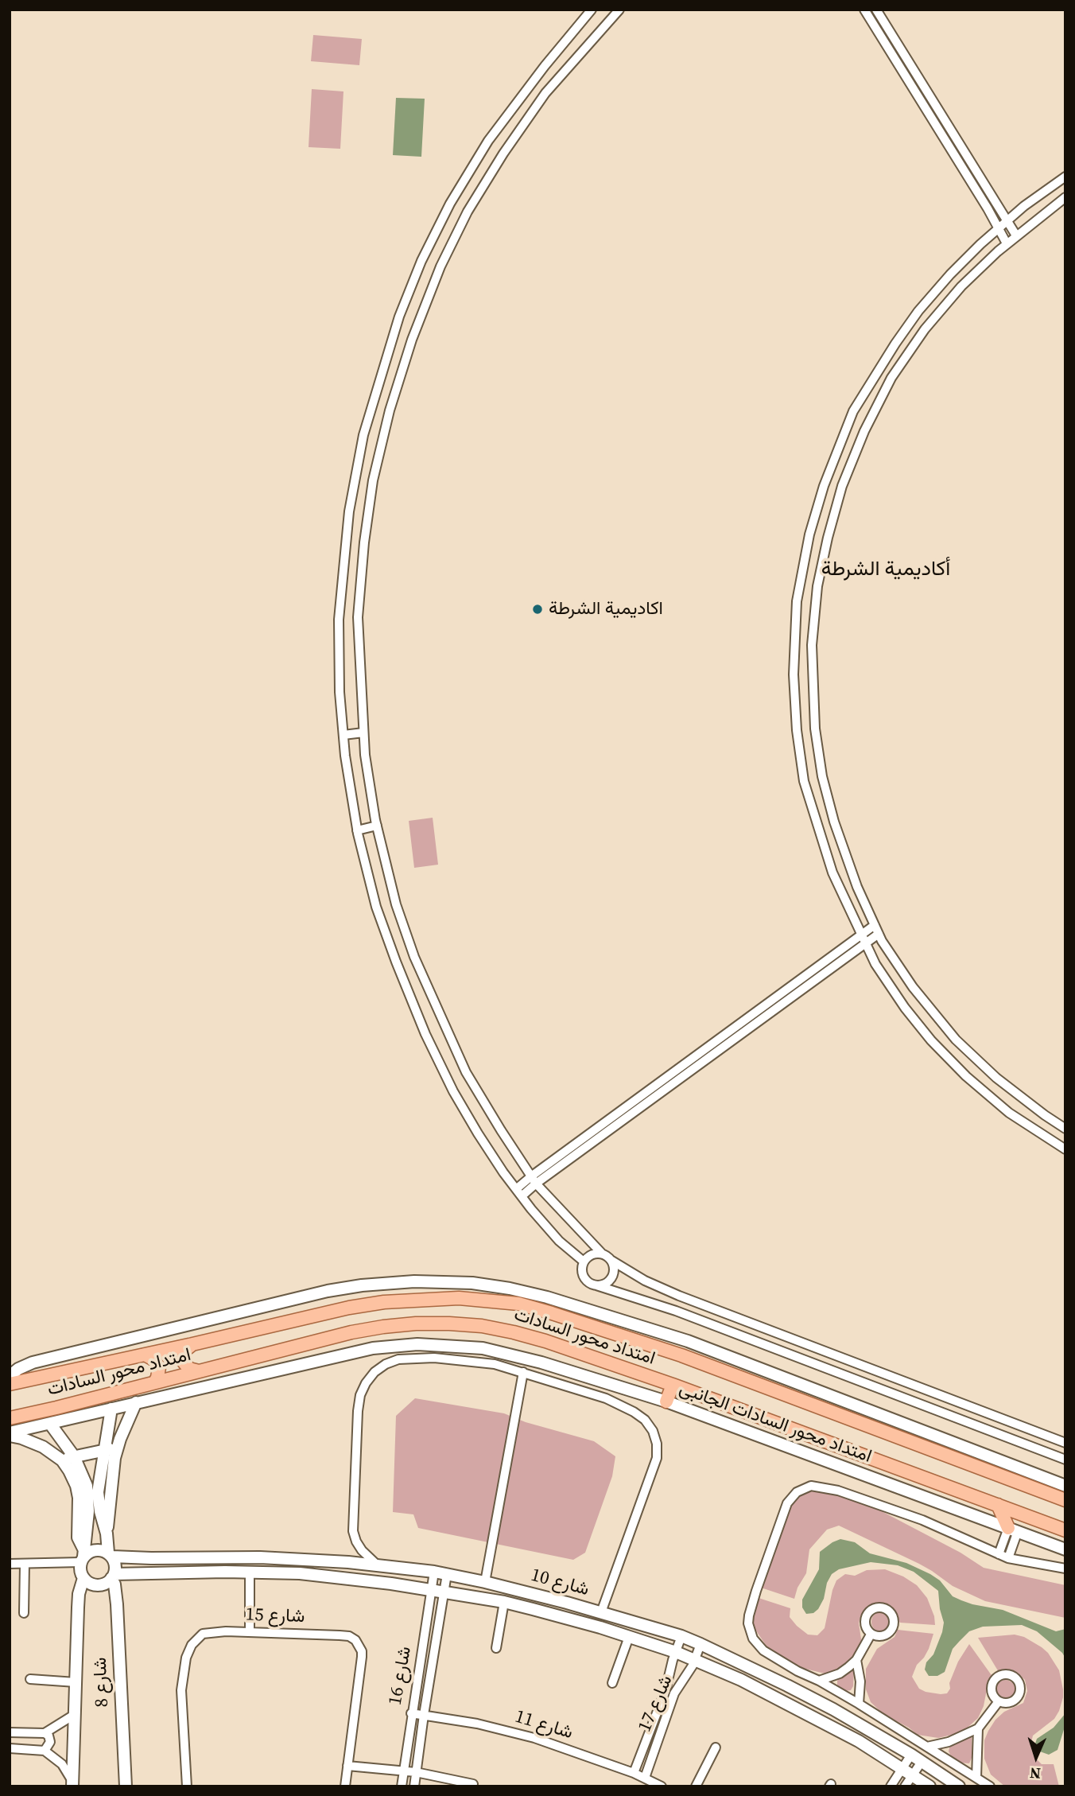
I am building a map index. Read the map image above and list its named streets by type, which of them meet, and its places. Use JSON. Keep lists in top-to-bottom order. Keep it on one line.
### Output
{"streets":{"main road":["امتداد محور السادات"],"street":["امتداد محور السادات الجانبى","شارع 10","شارع 15","شارع 16","شارع 8","شارع 17","شارع 11"]},"crossings":[["شارع 10","شارع 16"],["شارع 10","شارع 8"],["شارع 10","شارع 17"],["شارع 16","شارع 11"],["شارع 17","شارع 11"]],"districts":["أكاديمية الشرطة"],"places":["اكاديمية الشرطة"],"north":"bottom"}
